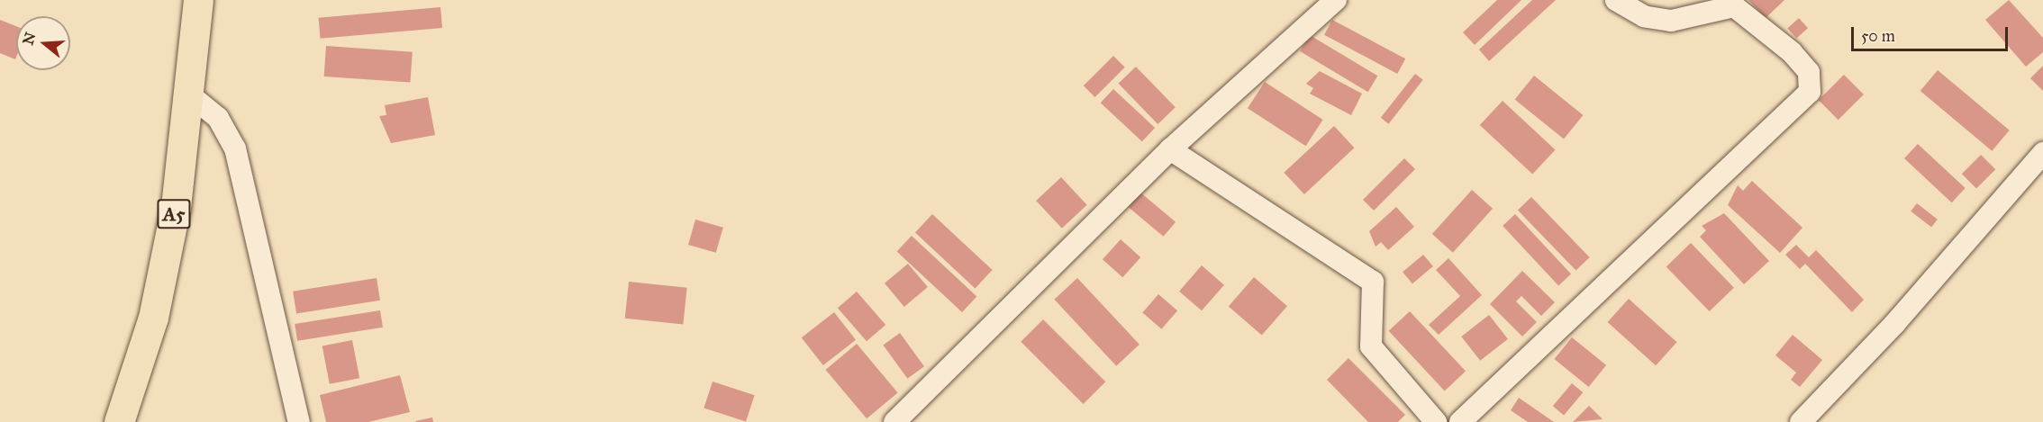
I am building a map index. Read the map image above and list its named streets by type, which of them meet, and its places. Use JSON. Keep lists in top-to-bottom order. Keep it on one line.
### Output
{"streets":{"highway":["A5"]},"scale_bar":"50 m","north":"left"}
